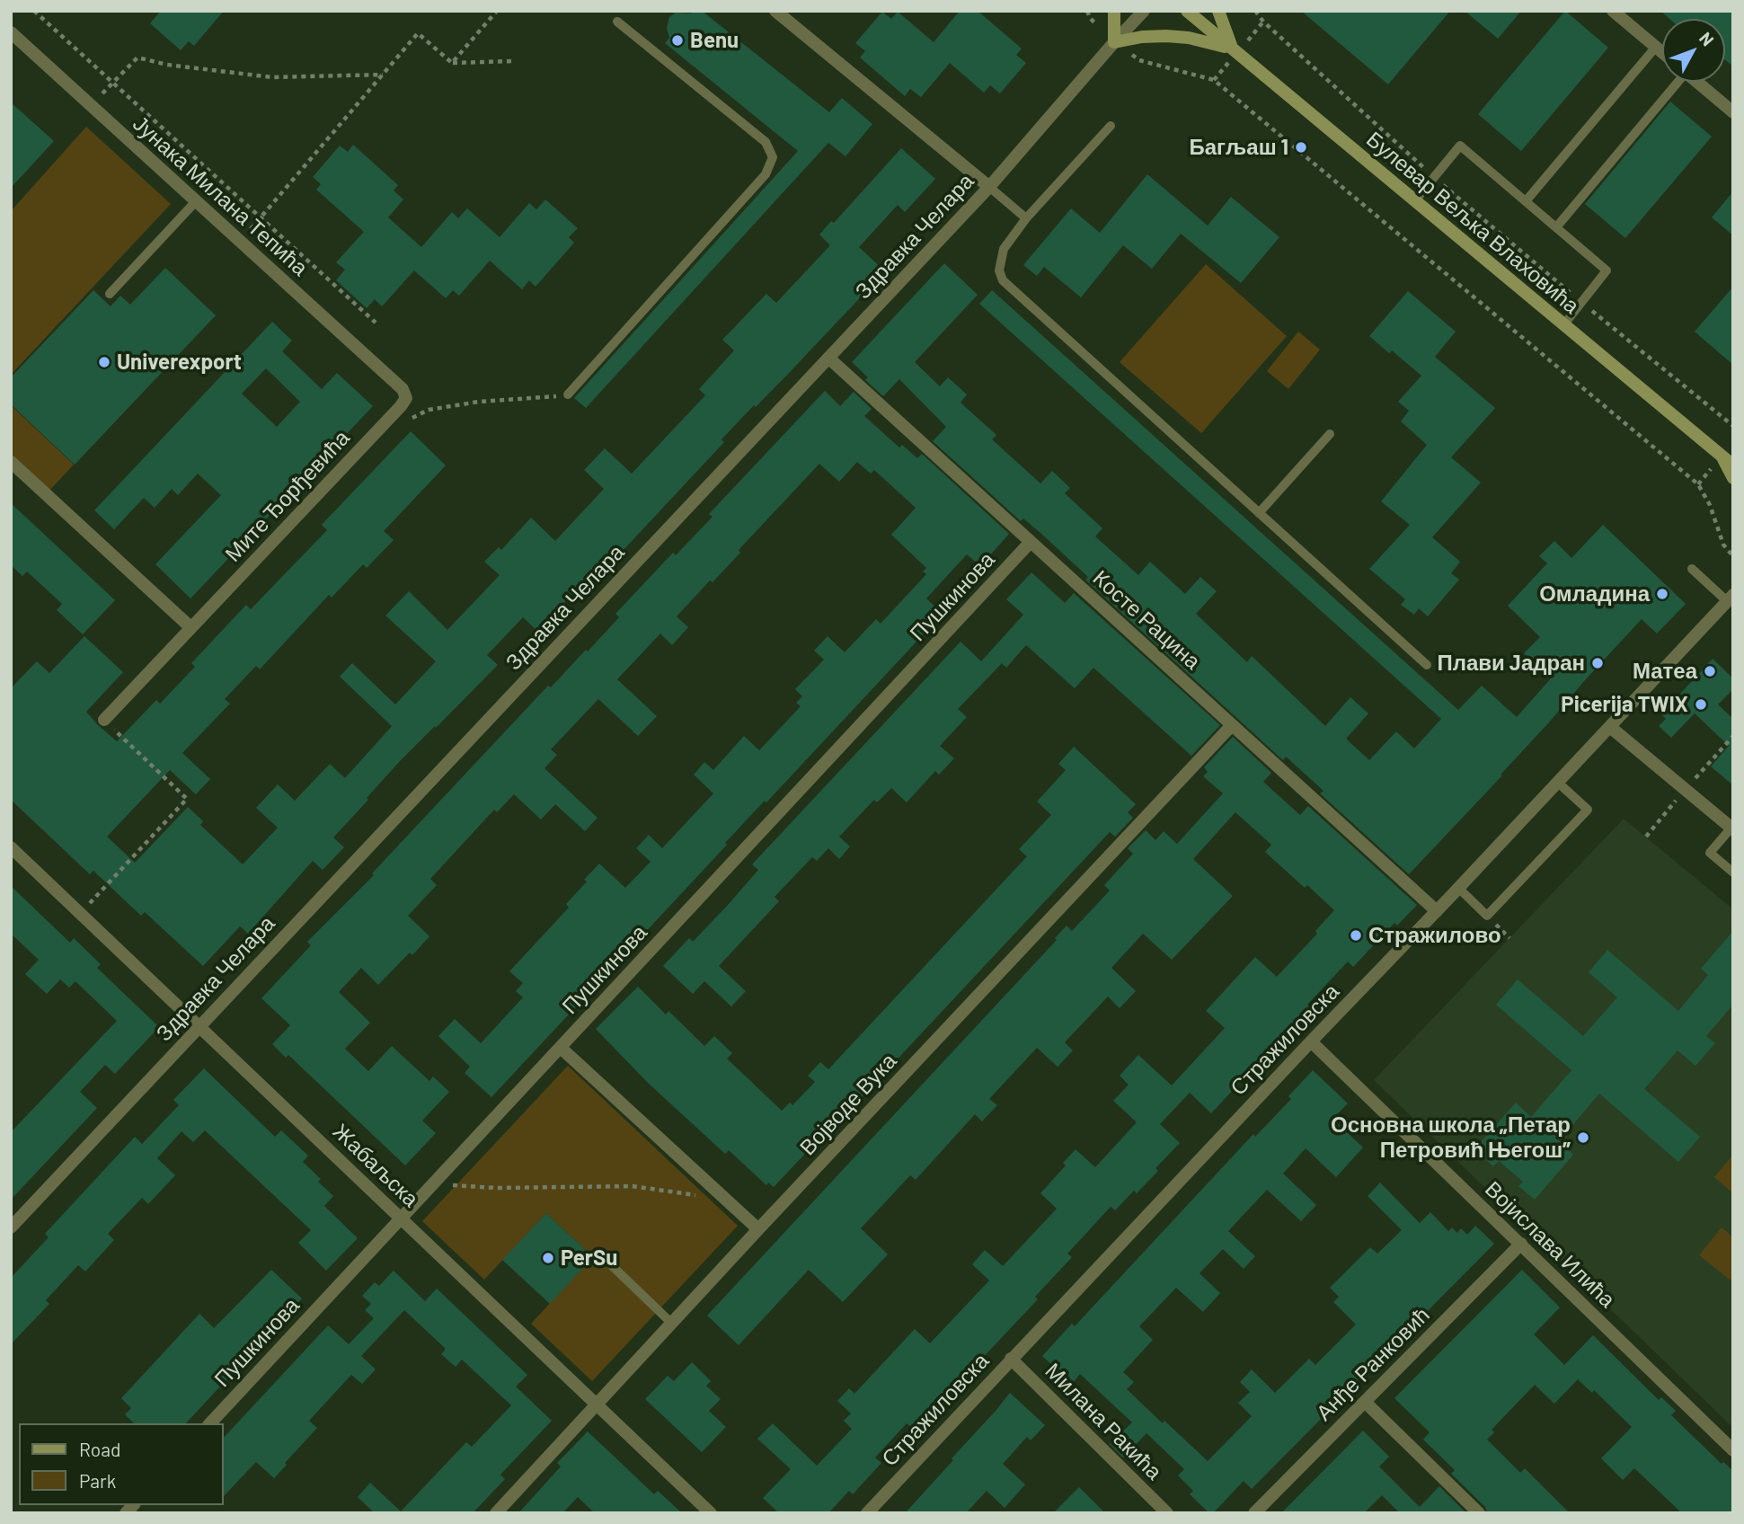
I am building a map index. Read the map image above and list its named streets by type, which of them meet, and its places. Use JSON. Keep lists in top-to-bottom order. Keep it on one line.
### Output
{"streets":{"main road":["Булевар Вељка Влаховића"],"street":["Јунака Милана Тепића","Здравка Челара","Мите Ђорђевића","Пушкинова","Косте Рацина","Стражиловска","Војводе Вука","Жабаљска","Војислава Илића","Анђе Ранковић","Милана Ракића"]},"crossings":[["Јунака Милана Тепића","Мите Ђорђевића"],["Здравка Челара","Косте Рацина"],["Здравка Челара","Жабаљска"],["Пушкинова","Косте Рацина"],["Пушкинова","Жабаљска"],["Косте Рацина","Стражиловска"],["Косте Рацина","Војводе Вука"],["Стражиловска","Војислава Илића"],["Стражиловска","Милана Ракића"],["Војводе Вука","Жабаљска"],["Војислава Илића","Анђе Ранковић"]],"places":["Benu","Багљаш 1","Univerexport","Омладина","Плави Јадран","Матеа","Picerija TWIX","Стражилово","Основна школа „Петар Петровић Његош”","PerSu"],"legend":["Road","Park"],"north":"top right"}
